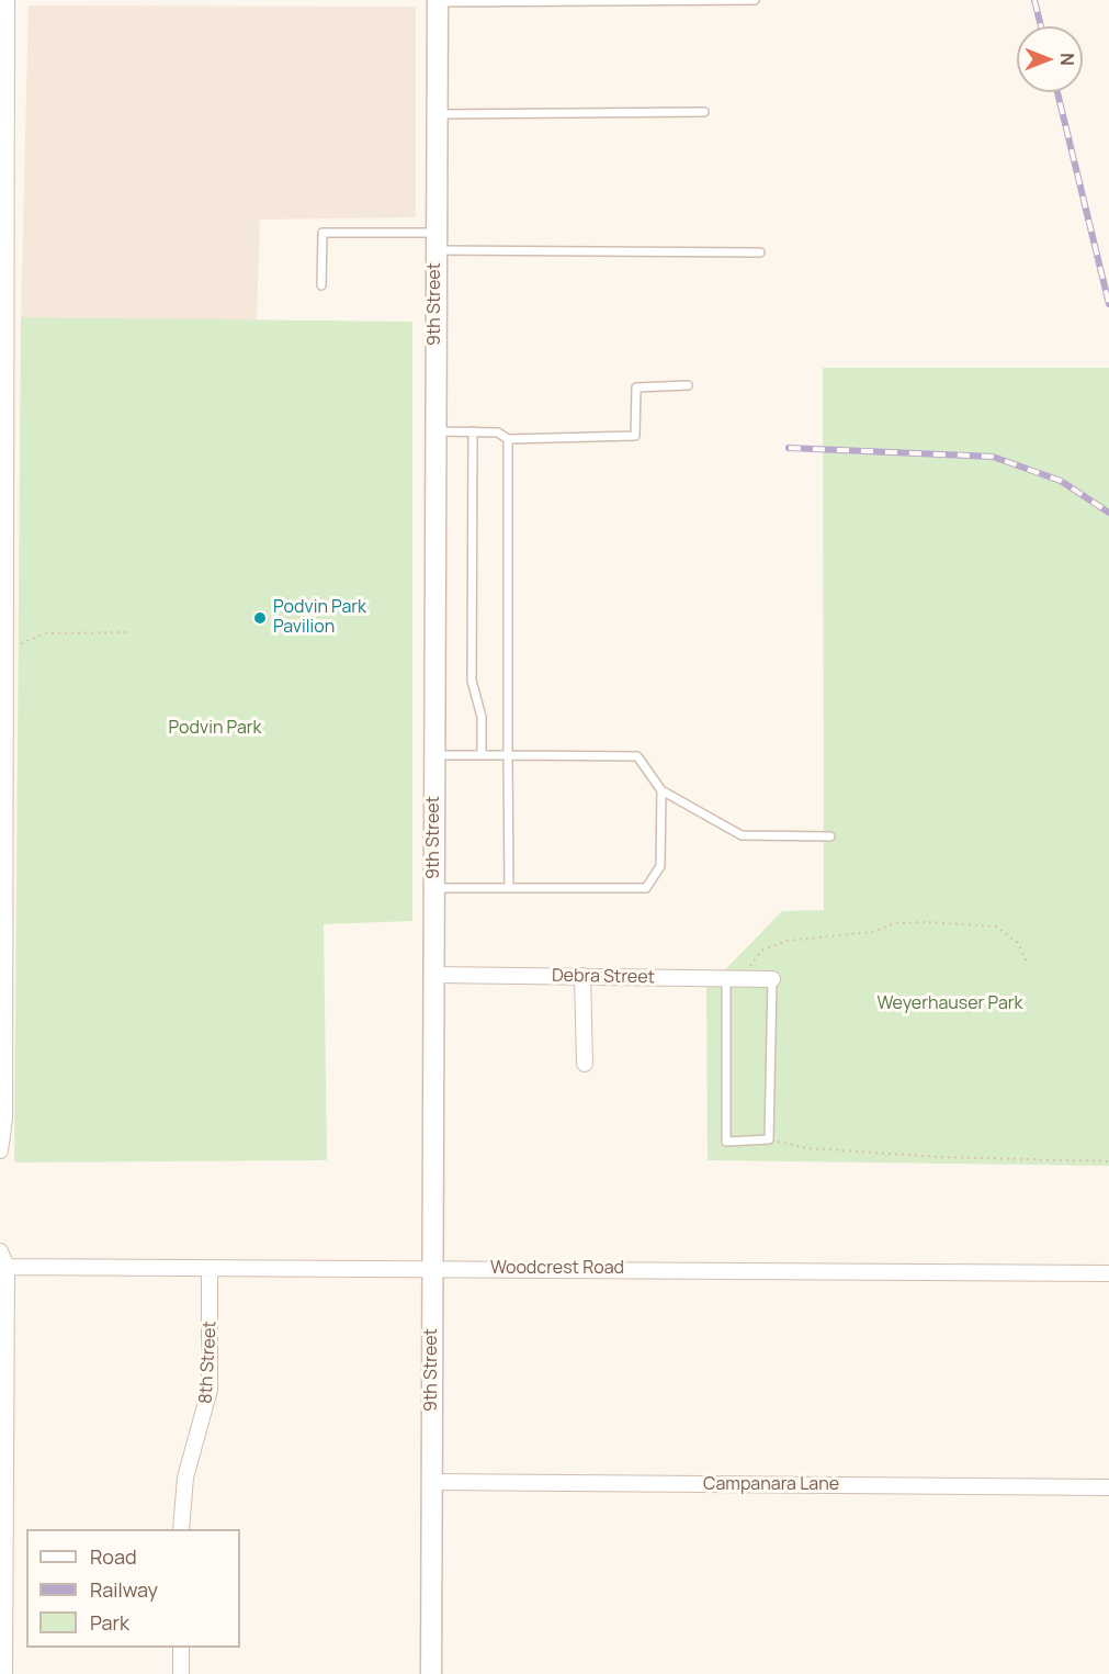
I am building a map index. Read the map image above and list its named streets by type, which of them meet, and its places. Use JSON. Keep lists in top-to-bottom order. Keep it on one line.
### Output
{"streets":{"street":["9th Street","Debra Street","Woodcrest Road","8th Street","Campanara Lane"]},"crossings":[["9th Street","Debra Street"],["9th Street","Woodcrest Road"],["9th Street","Campanara Lane"],["Woodcrest Road","8th Street"]],"parks":["Podvin Park","Weyerhauser Park"],"places":["Podvin Park Pavilion"],"legend":["Road","Railway","Park"],"north":"right"}
